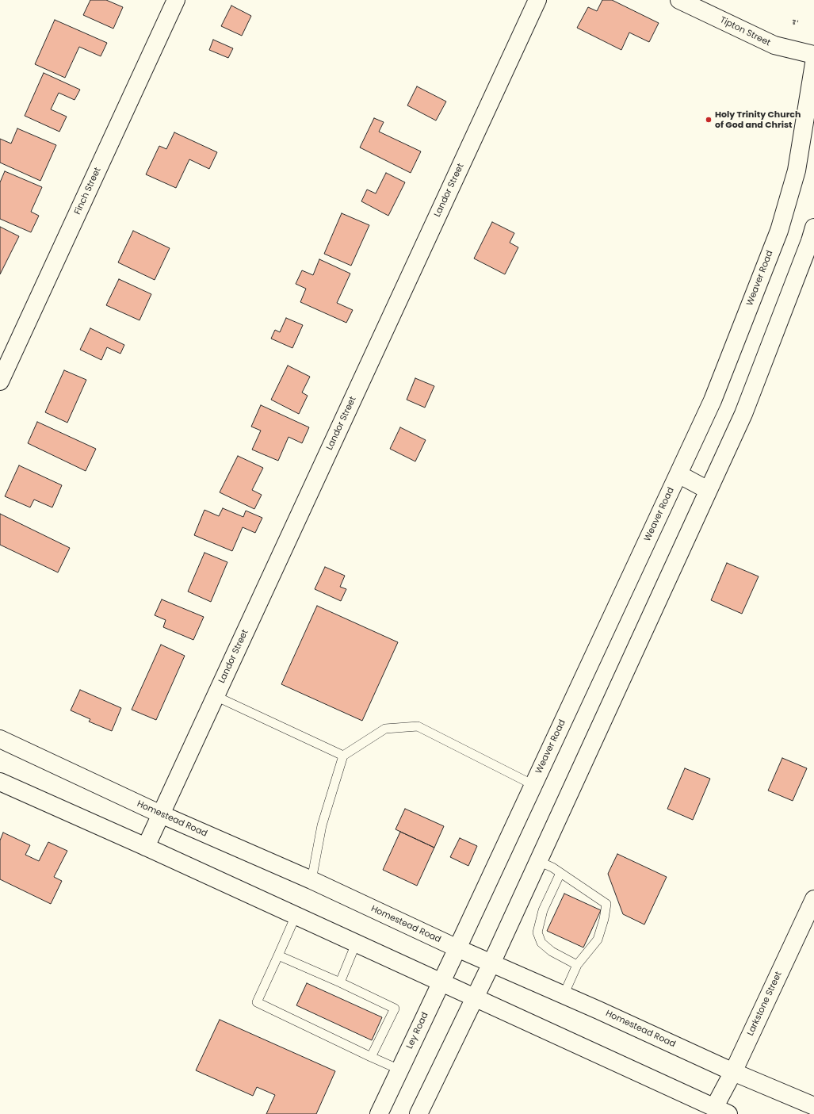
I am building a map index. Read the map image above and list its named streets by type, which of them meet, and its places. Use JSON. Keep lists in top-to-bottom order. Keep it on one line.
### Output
{"streets":{"main road":["Tipton Street","Landor Street","Finch Street","Weaver Road","Homestead Road","Larkstone Street","Ley Road"]},"crossings":[["Landor Street","Homestead Road"],["Weaver Road","Homestead Road"],["Weaver Road","Ley Road"],["Homestead Road","Larkstone Street"],["Homestead Road","Ley Road"]],"places":["Holy Trinity Church of God and Christ"]}
